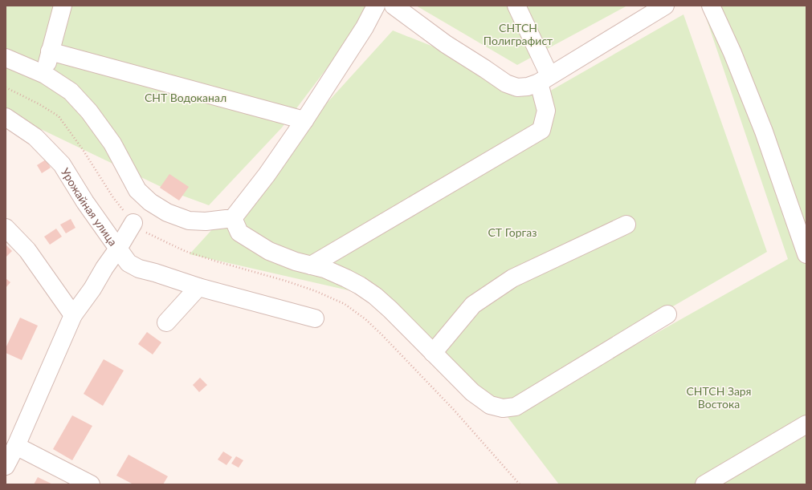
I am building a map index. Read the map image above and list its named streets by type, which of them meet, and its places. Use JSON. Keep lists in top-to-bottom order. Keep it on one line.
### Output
{"streets":{"street":["Урожайная улица"]},"parks":["СНТСН Полиграфист","СНТ Водоканал","СТ Горгаз","СНТСН Заря Востока"]}
